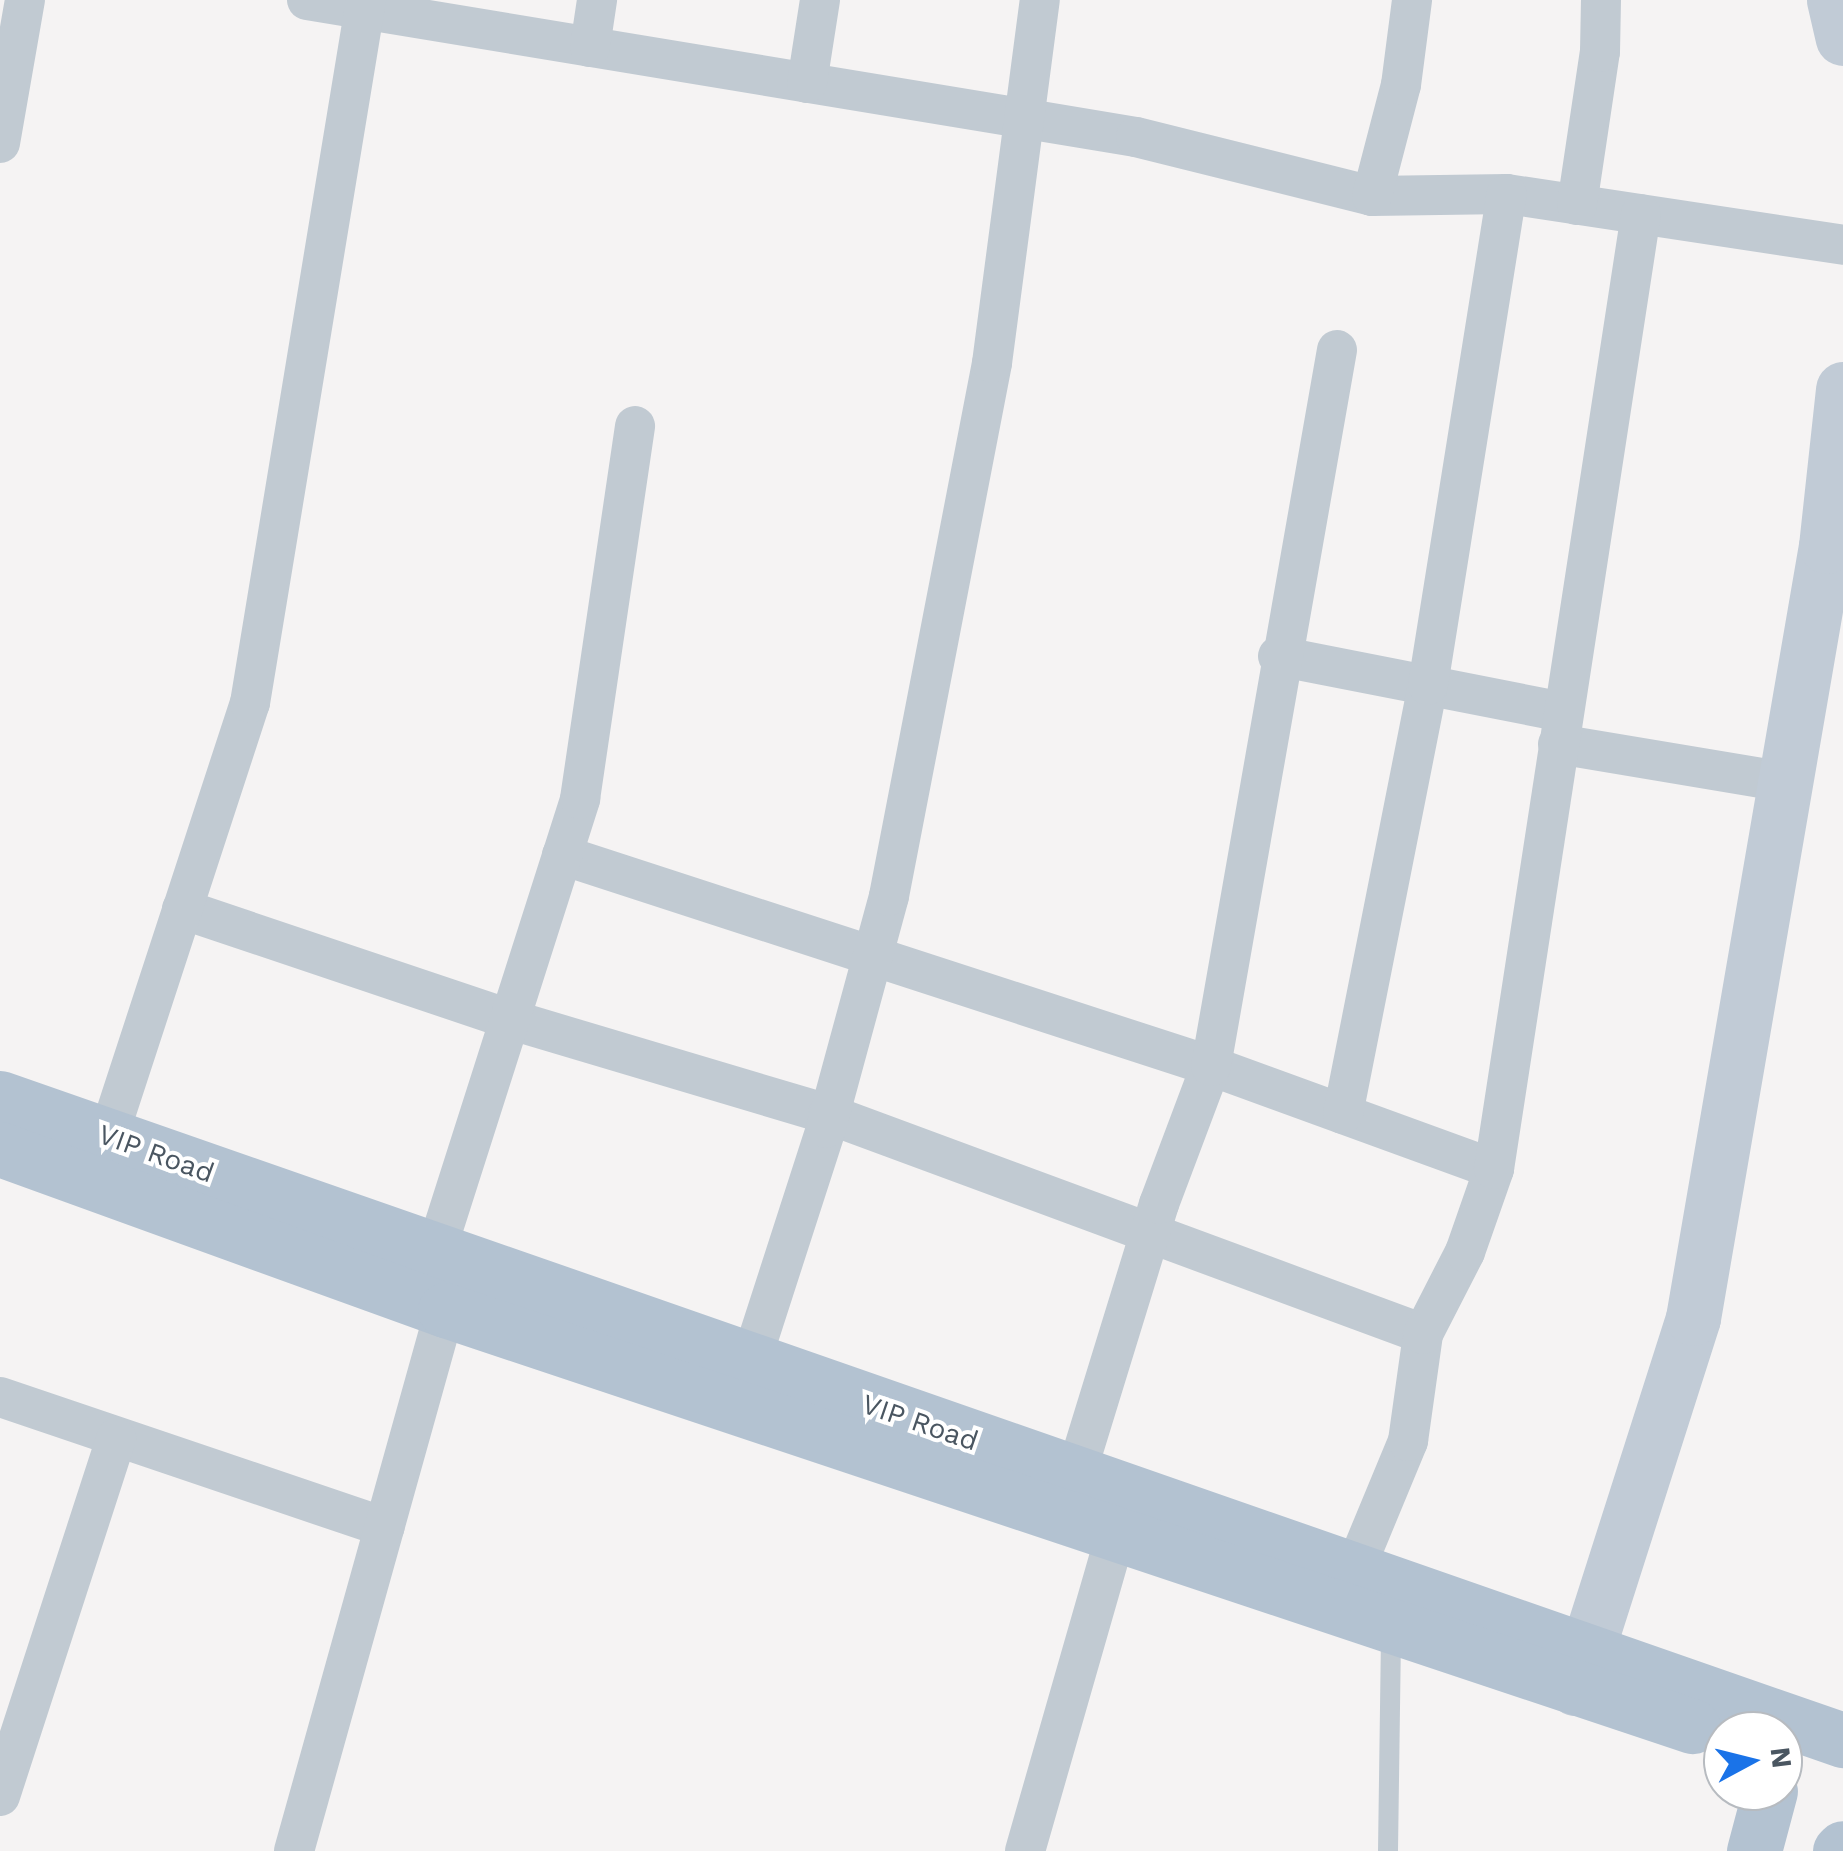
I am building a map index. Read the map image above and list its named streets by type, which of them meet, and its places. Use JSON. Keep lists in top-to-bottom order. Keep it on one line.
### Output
{"streets":{"main road":["VIP Road"]},"north":"right"}
